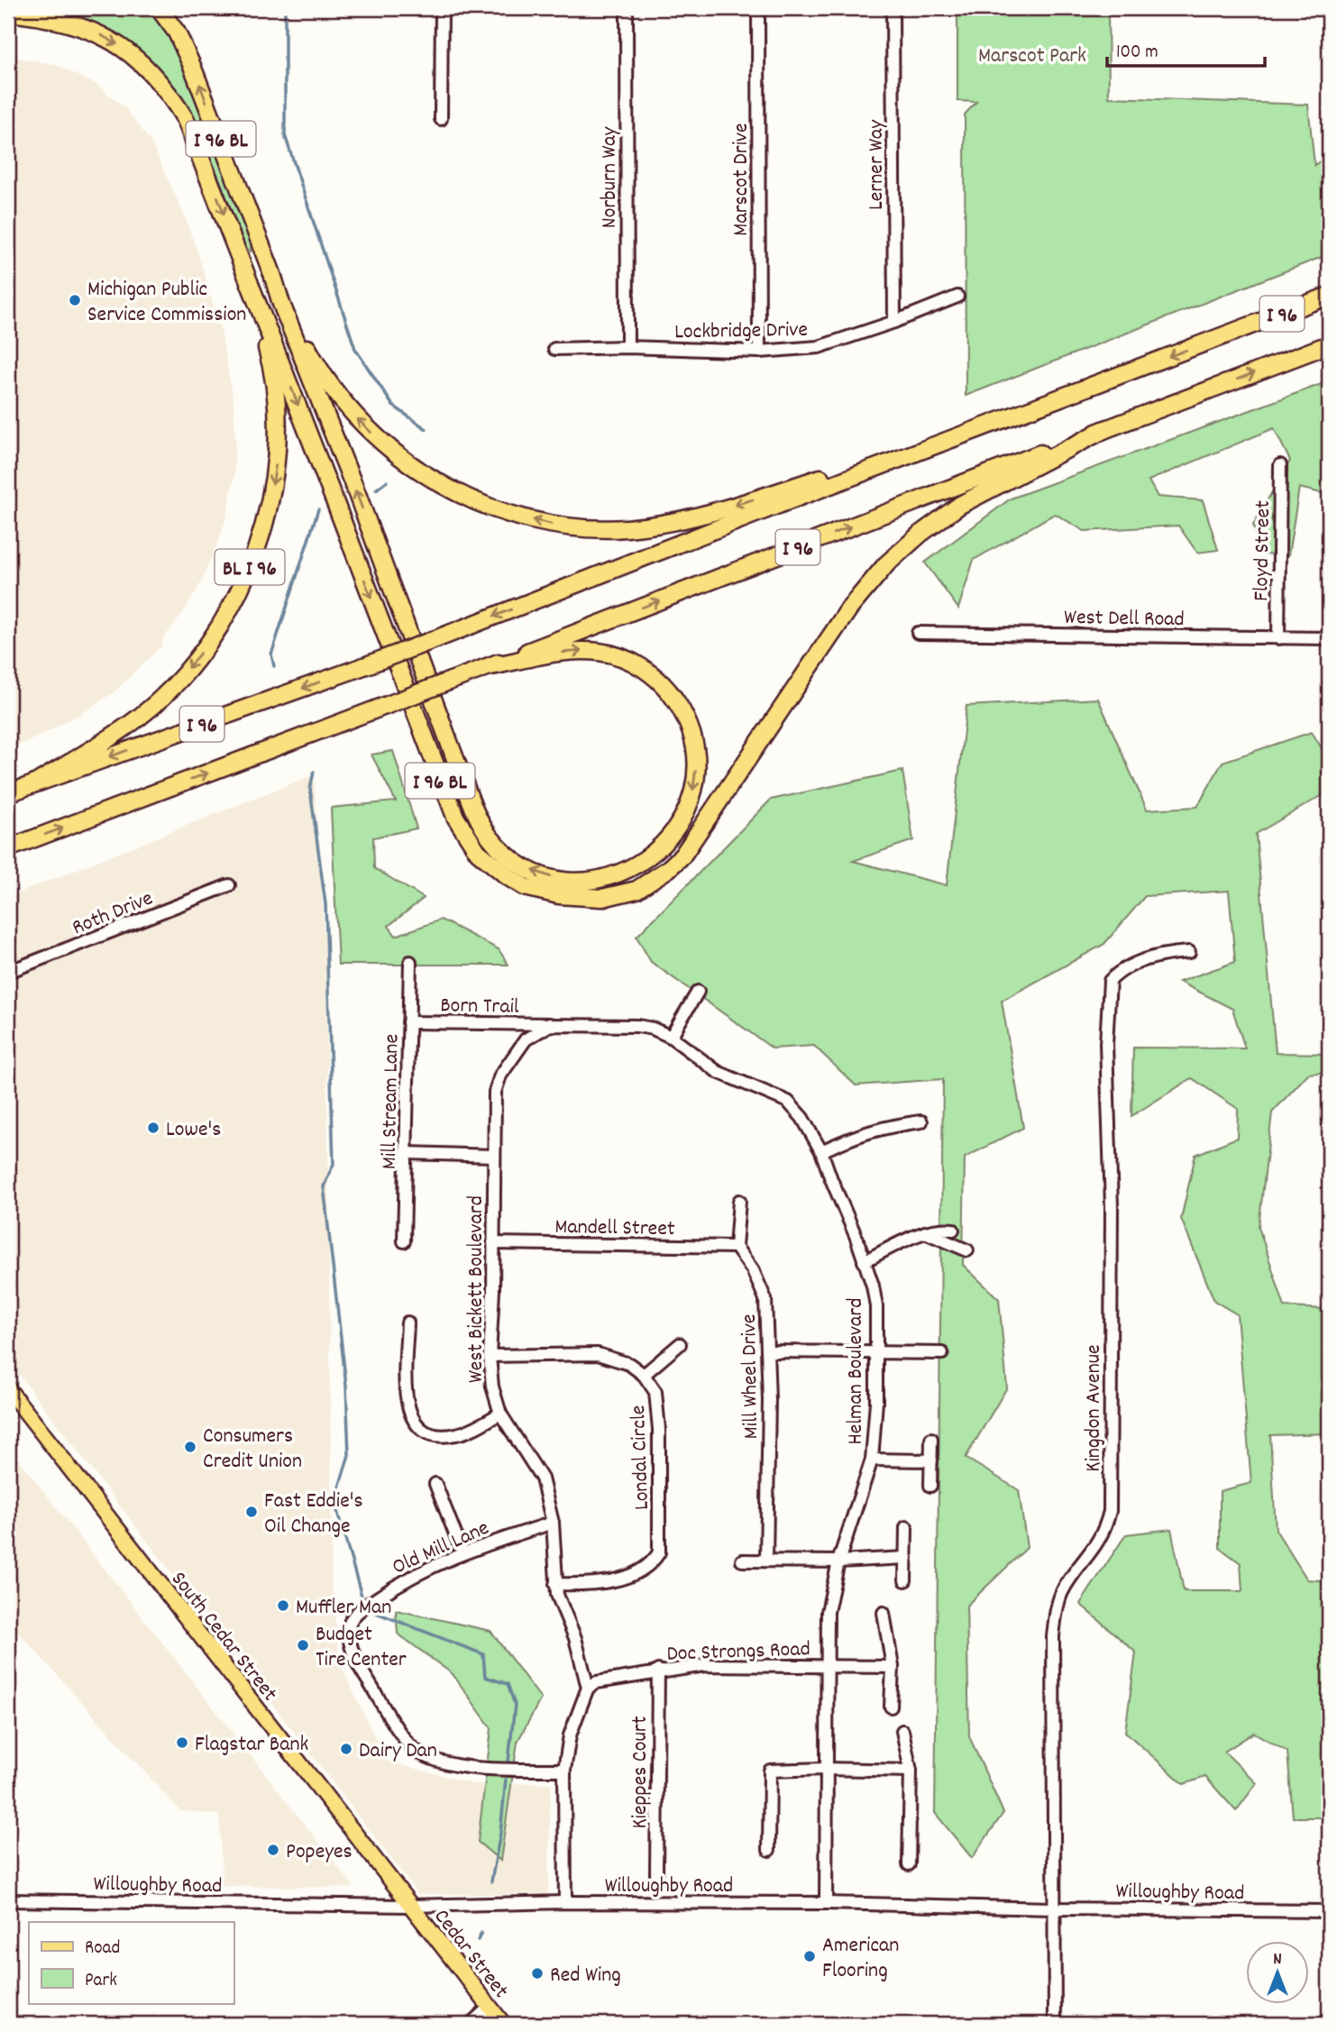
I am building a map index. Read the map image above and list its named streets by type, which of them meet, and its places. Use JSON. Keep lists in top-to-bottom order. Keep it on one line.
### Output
{"streets":{"highway":["I 96 BL","I 96","BL I 96"],"main road":["South Cedar Street","Cedar Street"],"street":["Lerner Way","Norburn Way","Marscot Drive","Lockbridge Drive","Floyd Street","West Dell Road","Roth Drive","Born Trail","Mill Stream Lane","Mandell Street","West Bickett Boulevard","Helman Boulevard","Mill Wheel Drive","Kingdon Avenue","Londal Circle","Old Mill Lane","Doc Strongs Road","Kieppes Court","Willoughby Road"]},"crossings":[["I 96 BL","I 96"],["I 96 BL","BL I 96"],["Lerner Way","Lockbridge Drive"],["Norburn Way","Lockbridge Drive"],["Marscot Drive","Lockbridge Drive"],["I 96","BL I 96"],["Floyd Street","West Dell Road"],["Born Trail","Mill Stream Lane"],["Born Trail","West Bickett Boulevard"],["Mandell Street","West Bickett Boulevard"],["Mandell Street","Mill Wheel Drive"],["West Bickett Boulevard","Londal Circle"],["West Bickett Boulevard","Old Mill Lane"],["West Bickett Boulevard","Doc Strongs Road"],["Helman Boulevard","Doc Strongs Road"],["Helman Boulevard","Willoughby Road"],["Kingdon Avenue","Willoughby Road"],["South Cedar Street","Willoughby Road"],["South Cedar Street","Cedar Street"],["Doc Strongs Road","Kieppes Court"],["Willoughby Road","Cedar Street"]],"parks":["Marscot Park"],"places":["Michigan Public Service Commission","Lowe's","Consumers Credit Union","Fast Eddie's Oil Change","Muffler Man","Budget Tire Center","Flagstar Bank","Dairy Dan","Popeyes","American Flooring","Red Wing"],"legend":["Road","Park"],"scale_bar":"100 m","north":"top"}
